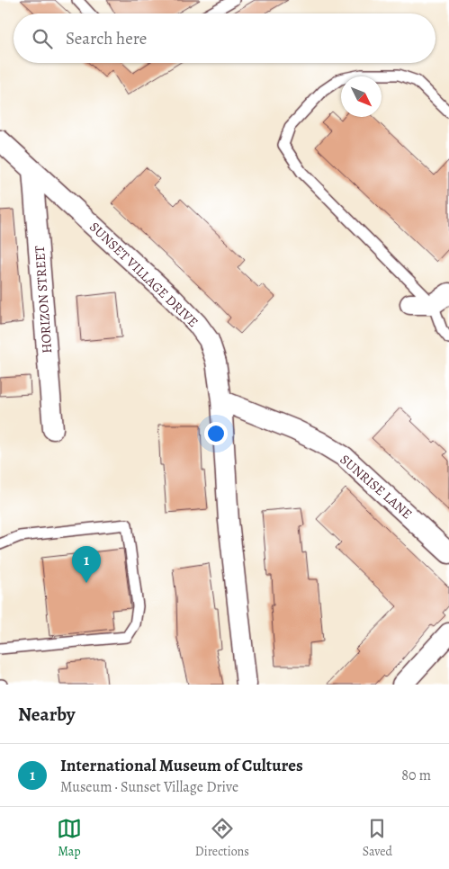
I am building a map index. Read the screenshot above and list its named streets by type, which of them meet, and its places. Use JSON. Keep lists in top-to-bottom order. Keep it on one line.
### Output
{"streets":{"street":["SUNSET VILLAGE DRIVE","HORIZON STREET","SUNRISE LANE"]},"crossings":[["SUNSET VILLAGE DRIVE","HORIZON STREET"],["SUNSET VILLAGE DRIVE","SUNRISE LANE"]],"north":"bottom right","page":{"search":"Search here","pins":"1","heading":"Nearby","list":[{"mark":"1","name":"International Museum of Cultures","note":"Museum · Sunset Village Drive","value":"80 m"}],"nav":["Map","Directions","Saved"]}}
